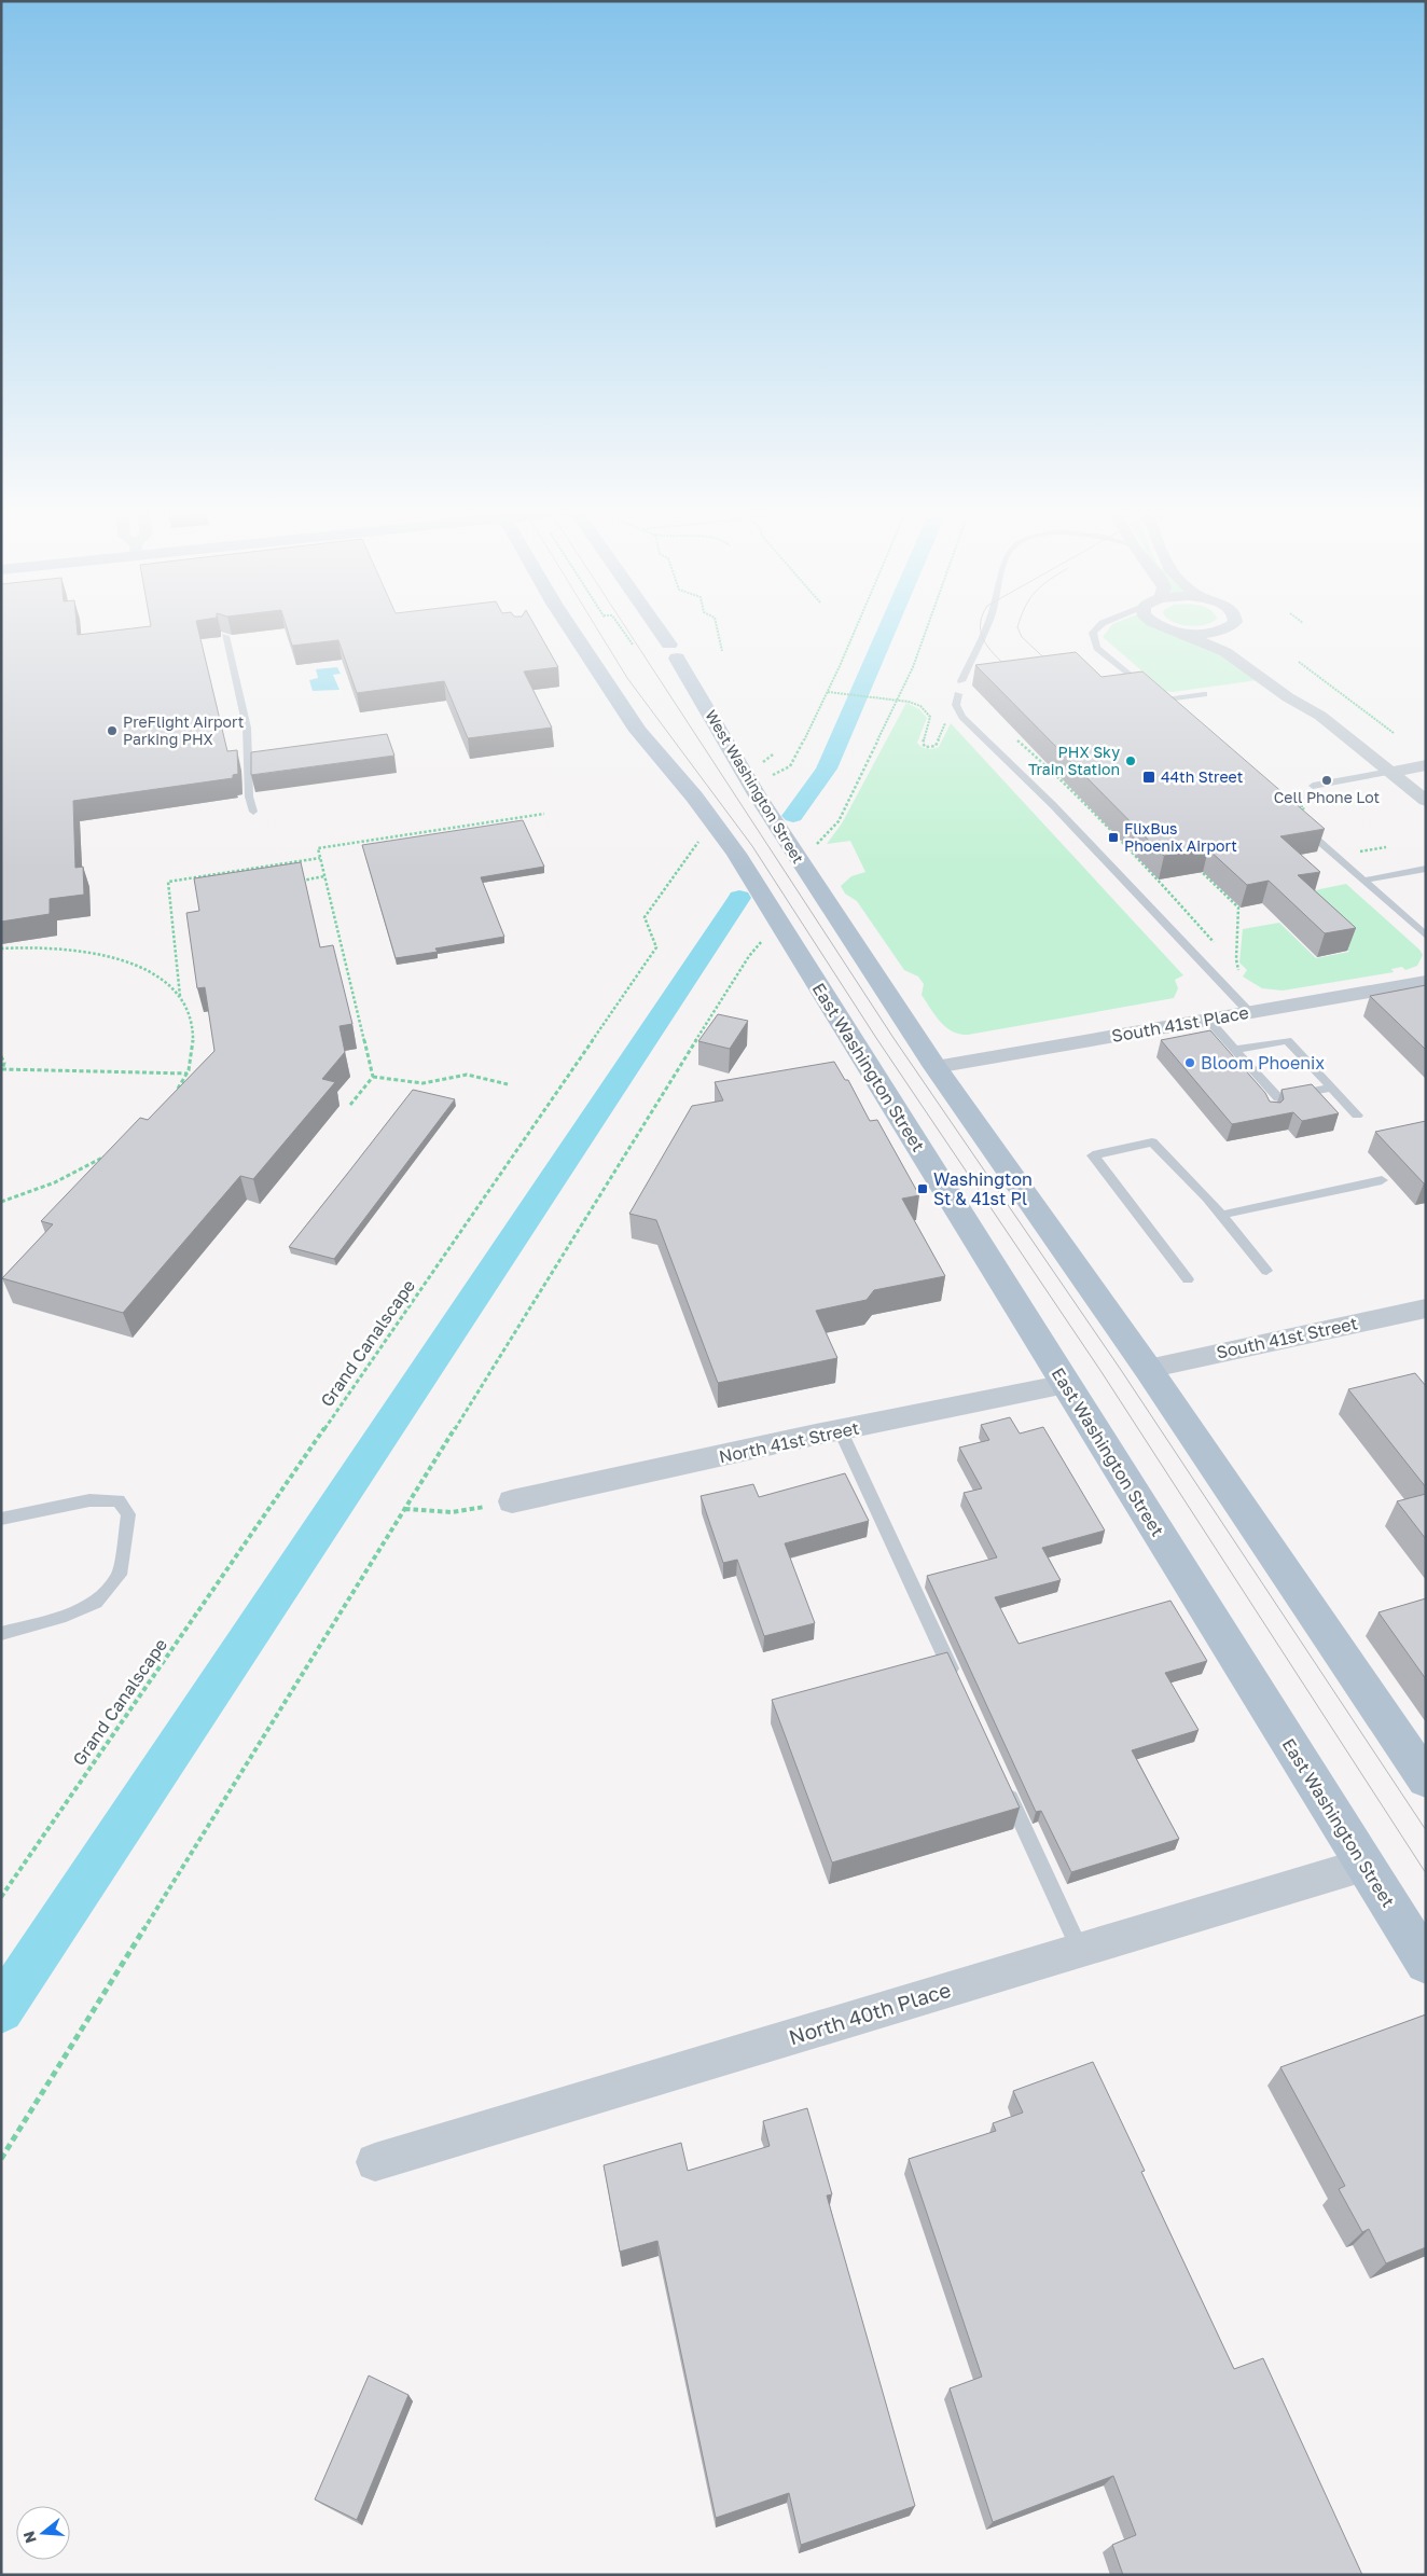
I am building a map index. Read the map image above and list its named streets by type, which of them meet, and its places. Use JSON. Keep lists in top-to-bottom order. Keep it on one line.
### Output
{"streets":{"main road":["West Washington Street","East Washington Street"],"street":["South 41st Place","South 41st Street","North 41st Street","North 40th Place"],"path":["Grand Canalscape"]},"crossings":[["West Washington Street","South 41st Place"],["East Washington Street","North 41st Street"],["East Washington Street","North 40th Place"]],"places":{"other":["PreFlight Airport Parking PHX","PHX Sky Train Station","Cell Phone Lot","Bloom Phoenix"],"transit":["44th Street","FlixBus Phoenix Airport","Washington St & 41st Pl"]},"north":"left"}
